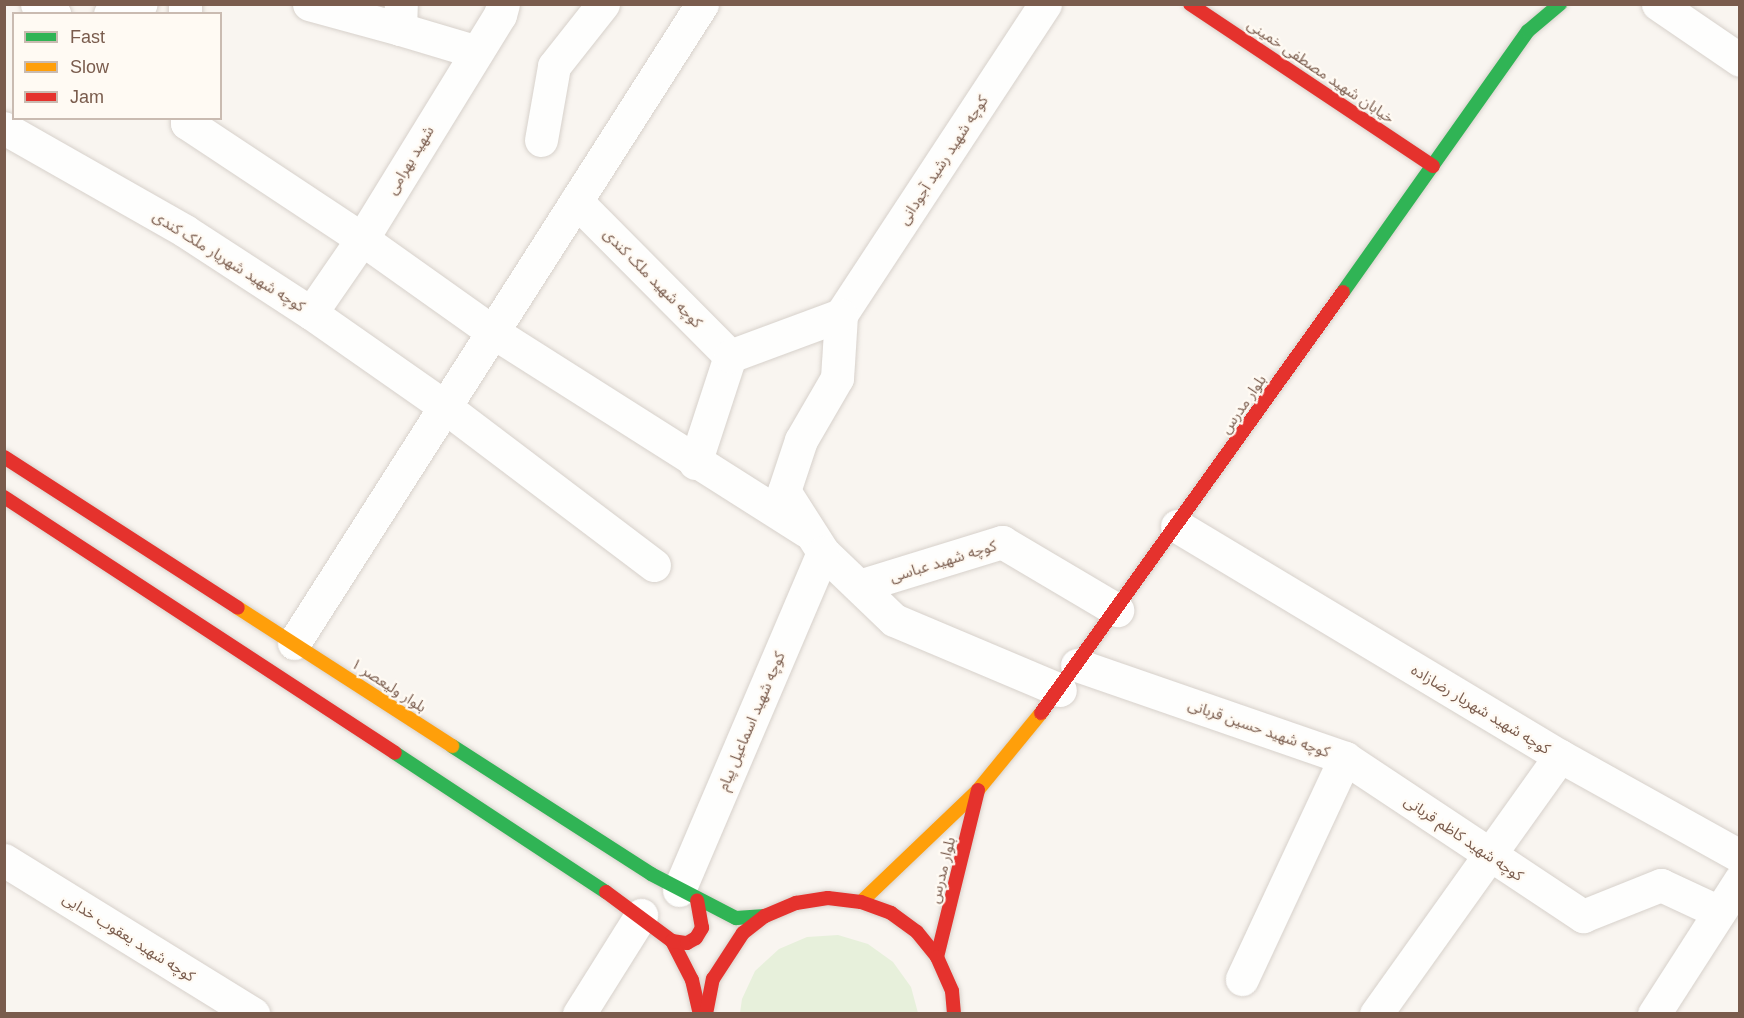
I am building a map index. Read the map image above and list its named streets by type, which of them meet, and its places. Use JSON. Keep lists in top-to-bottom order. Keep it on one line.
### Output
{"streets":{"main road":["خیابان شهید مصطفی خمینی","بلوار مدرس","بلوار ولیعصر ۱"],"street":["شهید بهرامی","کوچه شهید رشید آجودانی","کوچه شهید شهریار ملک کندی","کوچه شهید ملک کندی","کوچه شهید عباسی","کوچه شهید شهریار رضازاده","کوچه شهید اسماعیل پیام","کوچه شهید حسین قربانی","کوچه شهید کاظم قربانی","کوچه شهید یعقوب خدایی"]},"crossings":[["خیابان شهید مصطفی خمینی","بلوار مدرس"],["شهید بهرامی","کوچه شهید شهریار ملک کندی"],["بلوار مدرس","کوچه شهید عباسی"],["بلوار مدرس","کوچه شهید شهریار رضازاده"],["بلوار مدرس","کوچه شهید حسین قربانی"],["کوچه شهید عباسی","کوچه شهید حسین قربانی"],["بلوار ولیعصر ۱","کوچه شهید اسماعیل پیام"],["کوچه شهید شهریار رضازاده","کوچه شهید کاظم قربانی"],["کوچه شهید اسماعیل پیام","کوچه شهید حسین قربانی"],["کوچه شهید حسین قربانی","کوچه شهید کاظم قربانی"]],"legend":["Fast","Slow","Jam"]}
